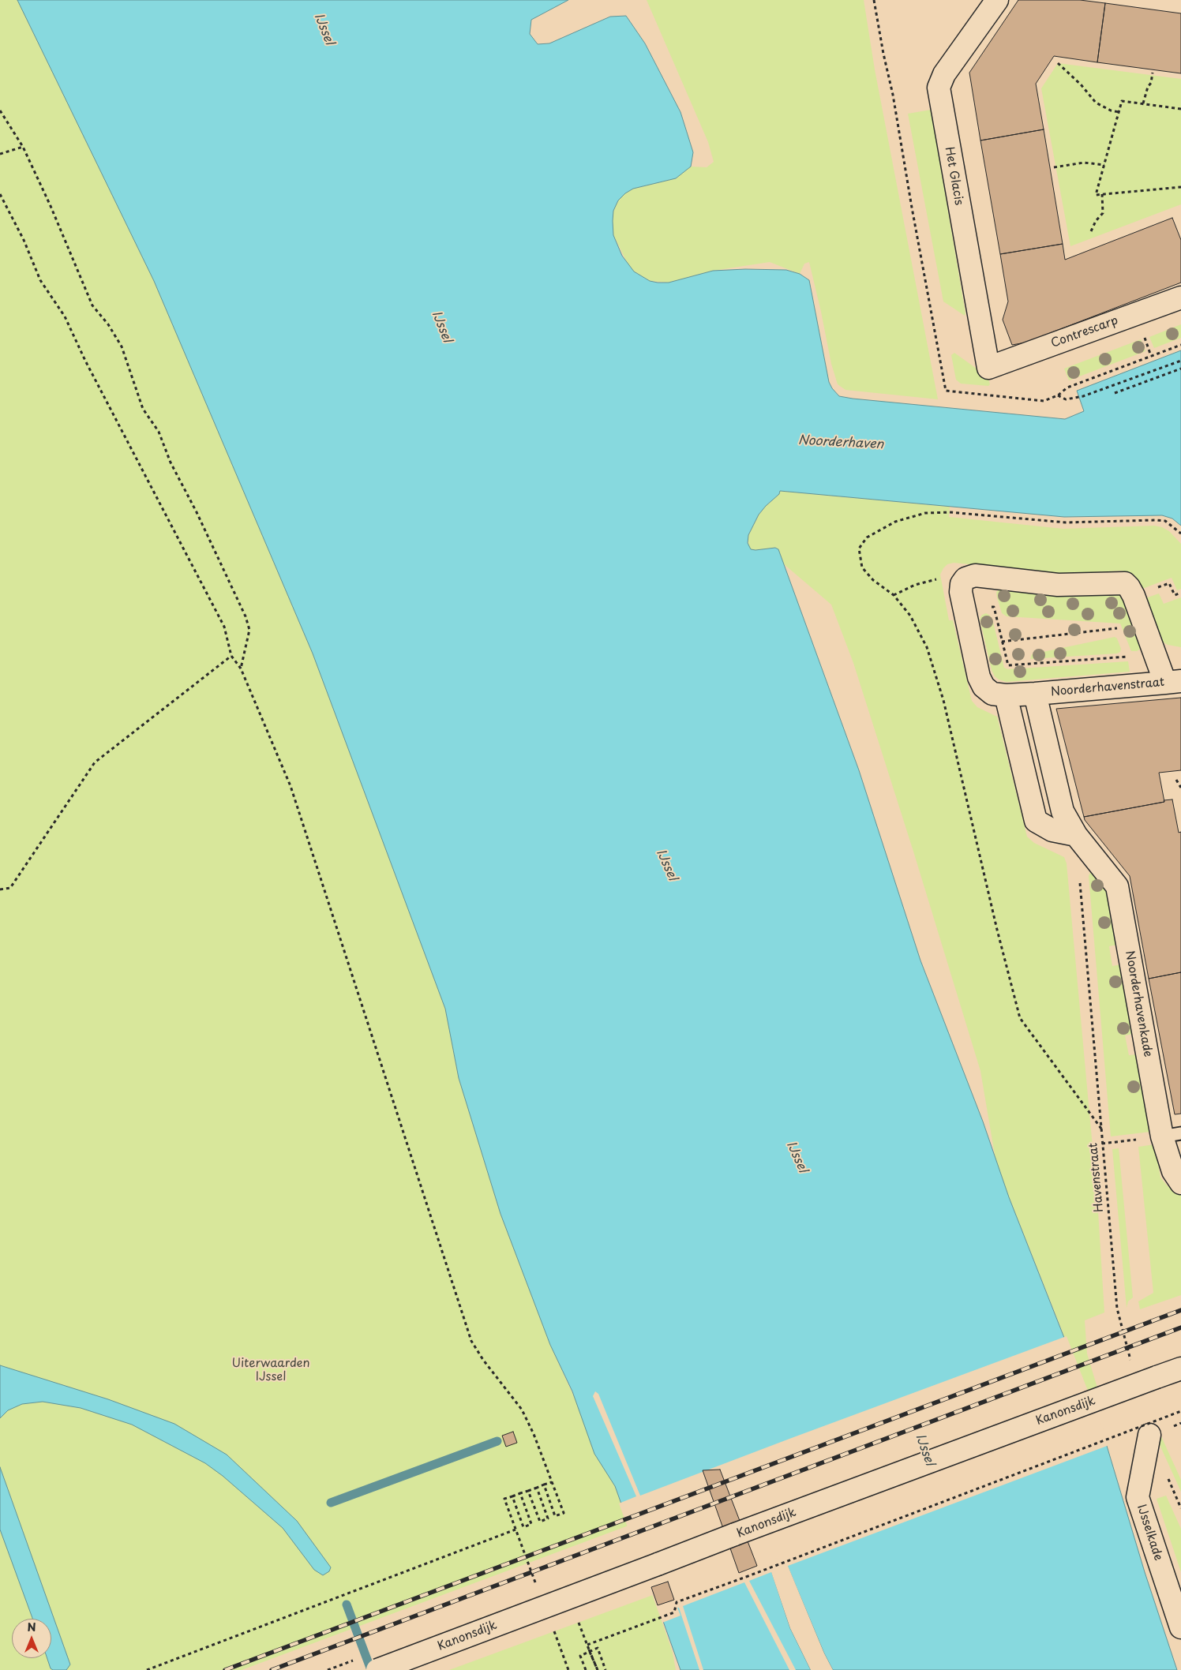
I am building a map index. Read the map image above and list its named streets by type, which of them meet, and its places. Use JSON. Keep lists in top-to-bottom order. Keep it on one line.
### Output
{"streets":{"street":["Het Glacis","Contrescarp","Noorderhavenstraat","Noorderhavenkade","Kanonsdijk","IJsselkade"],"path":["Havenstraat"]},"crossings":[["Het Glacis","Contrescarp"],["Noorderhavenstraat","Noorderhavenkade"]],"water":["IJssel","Noorderhaven"],"parks":["Uiterwaarden IJssel"],"north":"top"}
